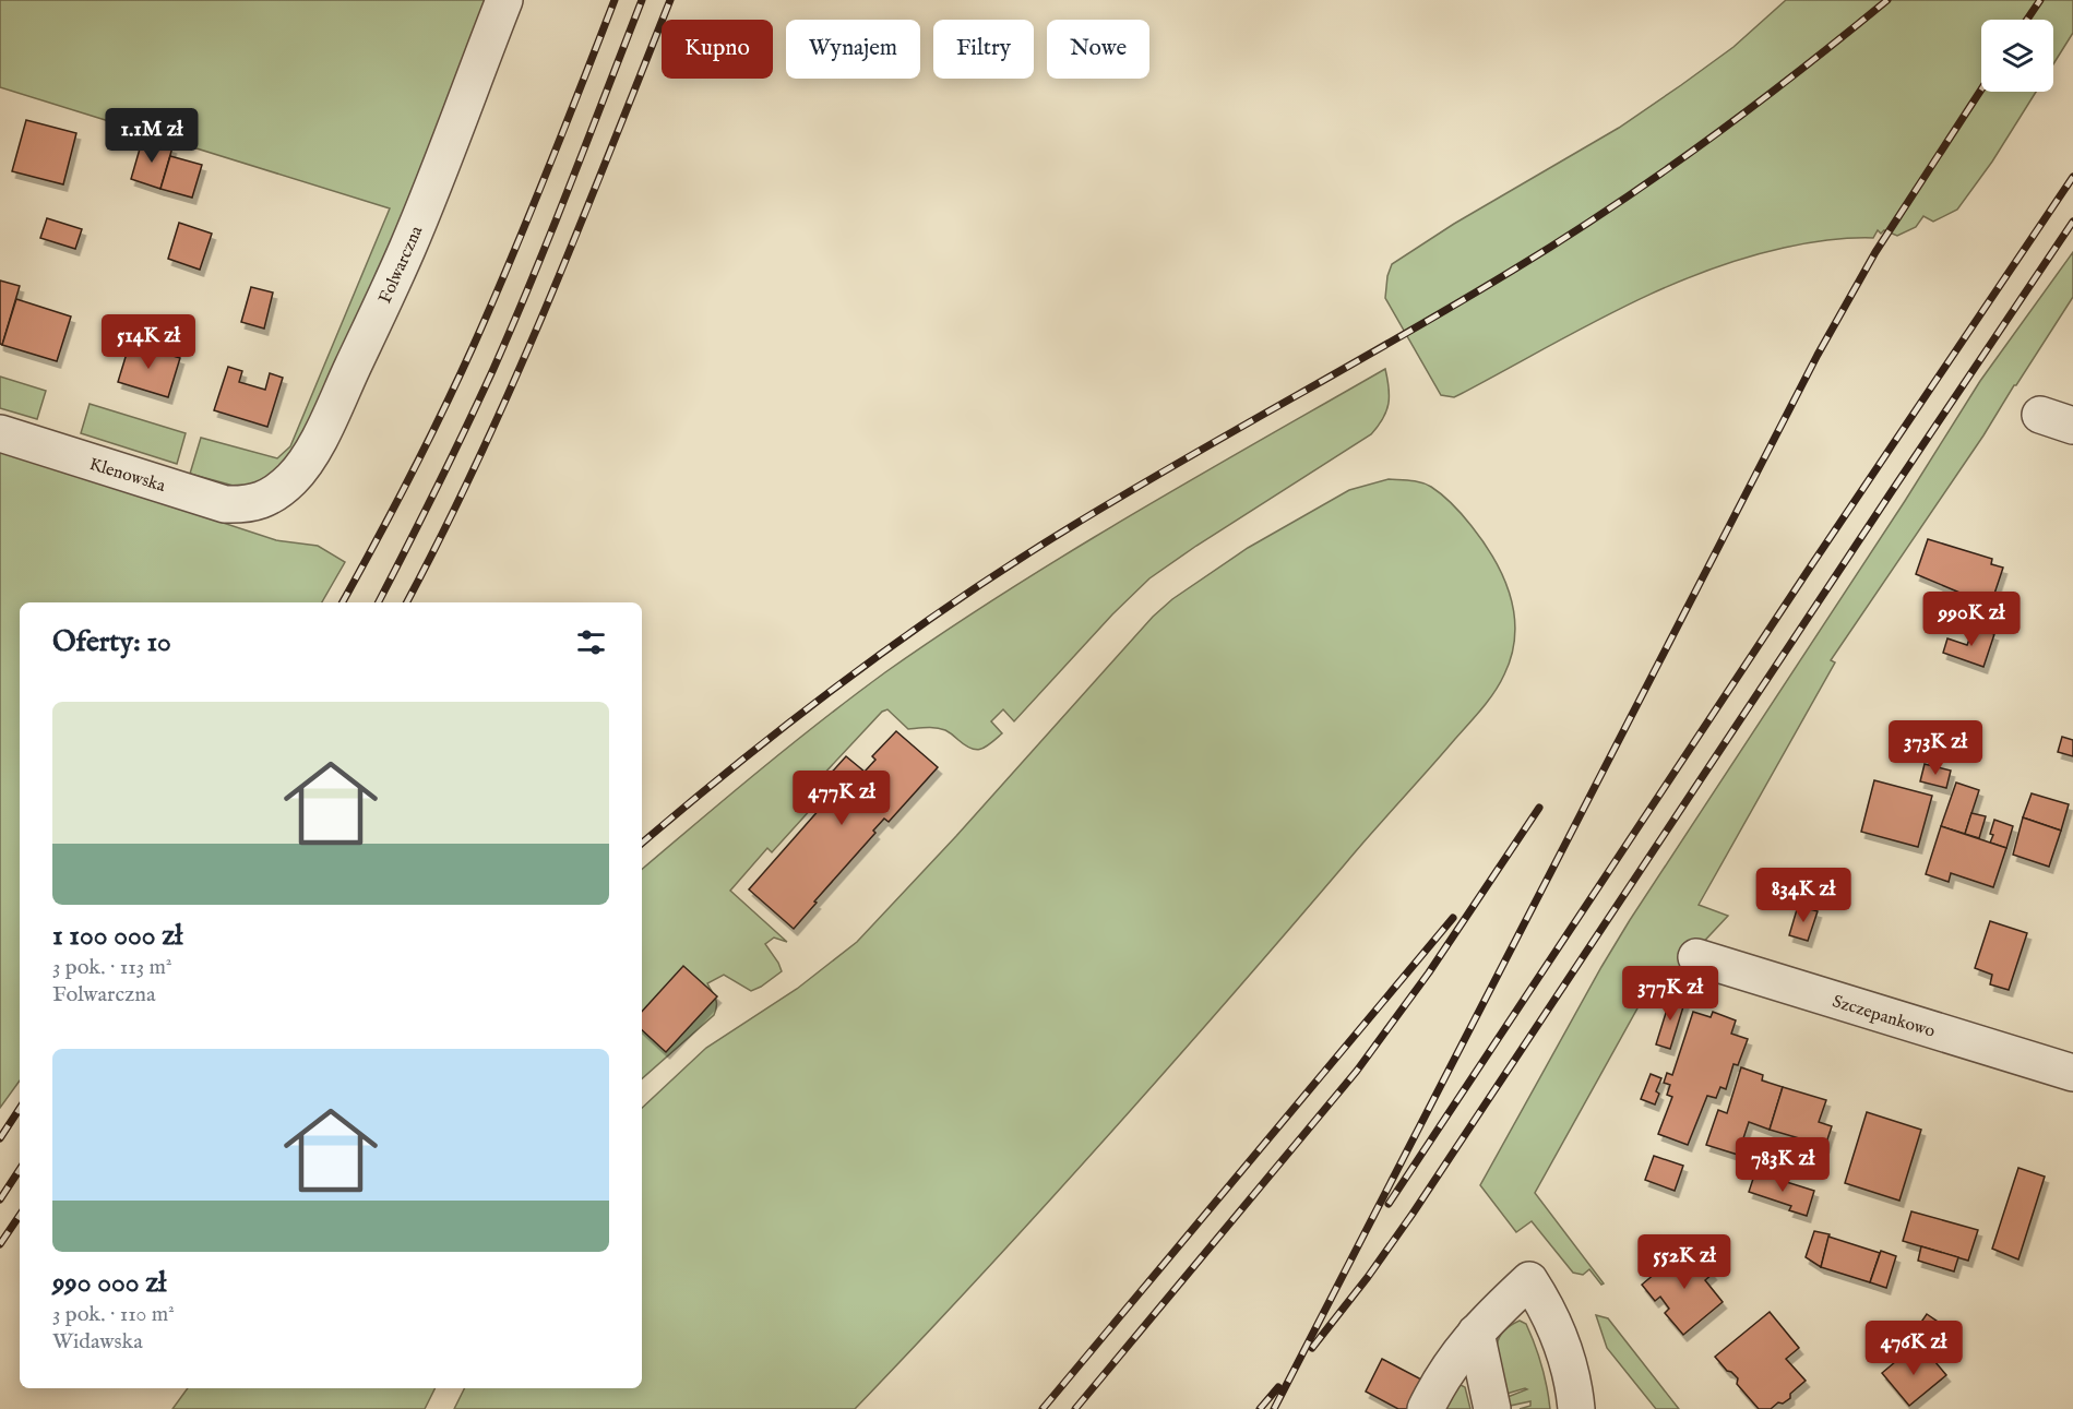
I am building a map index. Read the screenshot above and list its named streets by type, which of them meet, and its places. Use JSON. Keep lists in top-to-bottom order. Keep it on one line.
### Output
{"streets":{"street":["Folwarczna","Klenowska","Szczepankowo"]},"crossings":[["Folwarczna","Klenowska"]],"page":{"chip":["Kupno","Wynajem","Filtry","Nowe"],"price":["1.1M zł","514K zł","990K zł","373K zł","477K zł","834K zł","377K zł","783K zł","552K zł","476K zł"],"heading":"Oferty: 10","list":[{"name":"1 100 000 zł","note":"3 pok. · 113 m² · Folwarczna"},{"name":"990 000 zł","note":"3 pok. · 110 m² · Widawska"}]}}
